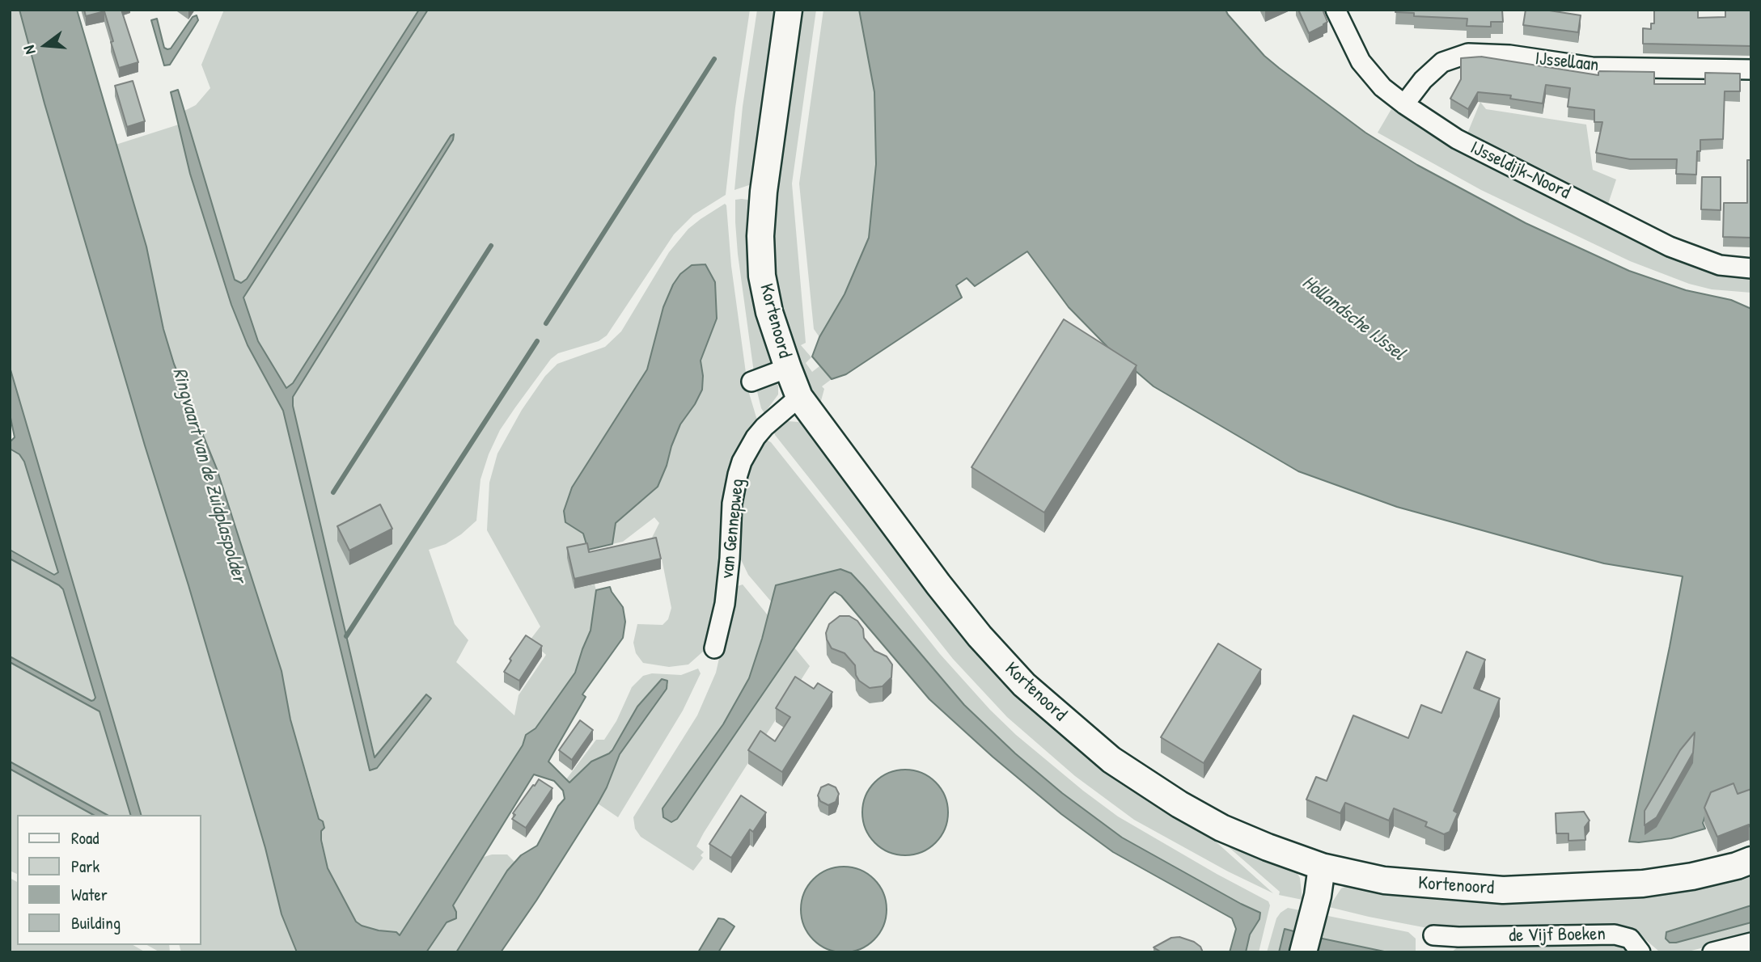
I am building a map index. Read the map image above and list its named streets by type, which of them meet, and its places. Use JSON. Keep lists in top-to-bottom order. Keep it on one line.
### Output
{"streets":{"street":["IJssellaan","IJsseldijk-Noord","Kortenoord","van Gennepweg","de Vijf Boeken"]},"crossings":[["IJssellaan","IJsseldijk-Noord"],["Kortenoord","van Gennepweg"]],"water":["Hollandsche IJssel","Ringvaart van de Zuidplaspolder"],"legend":["Road","Park","Water","Building"],"north":"left"}
